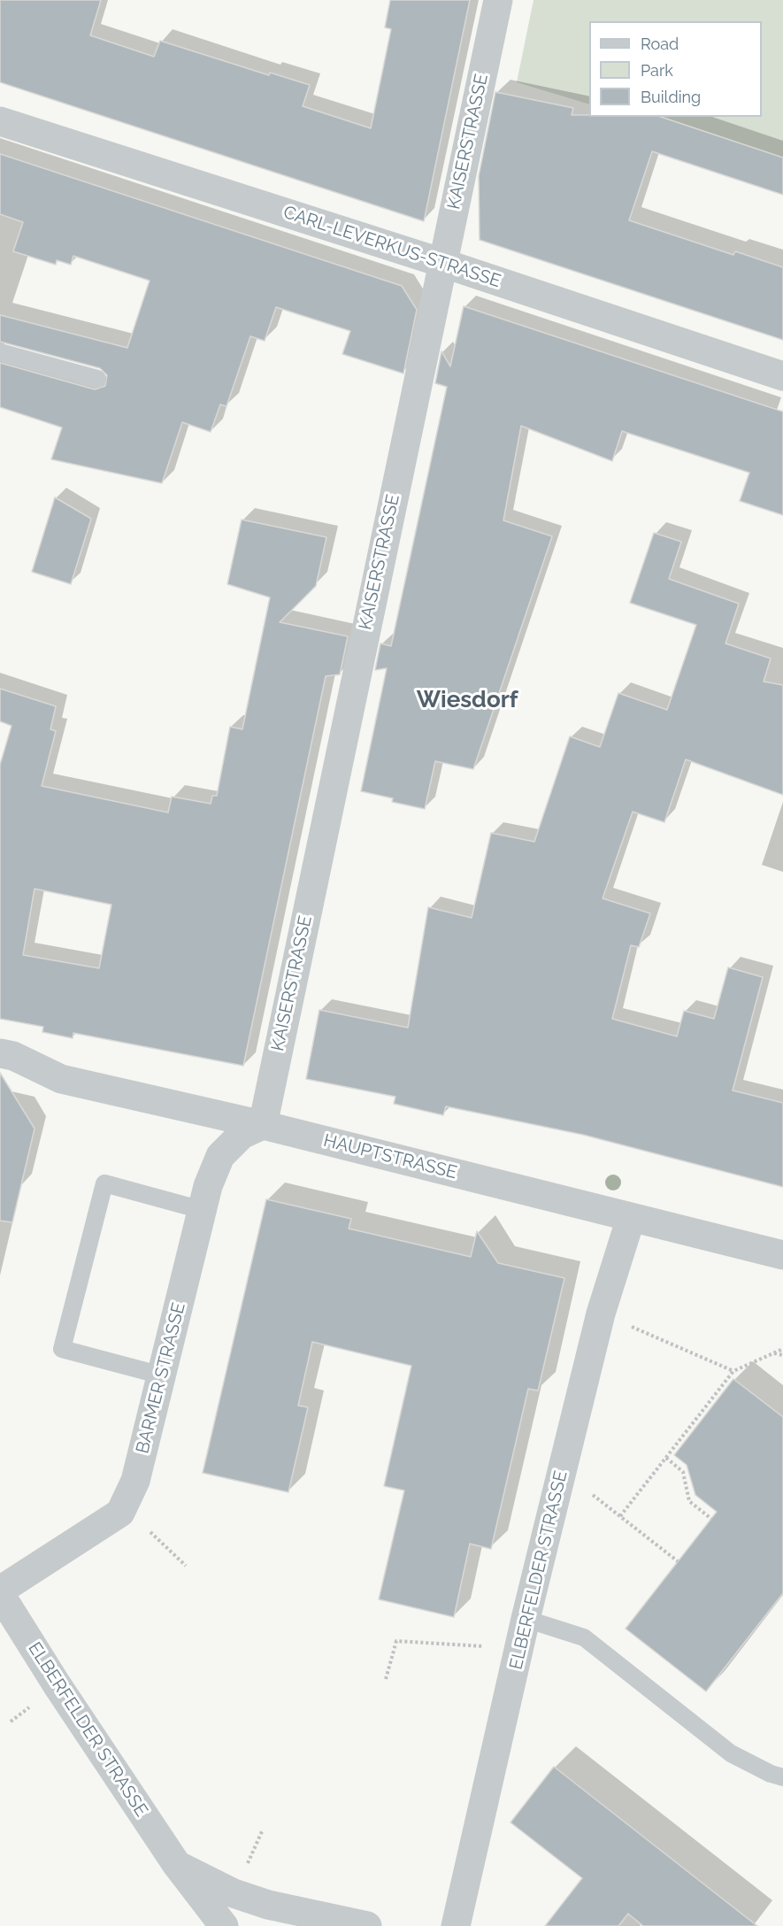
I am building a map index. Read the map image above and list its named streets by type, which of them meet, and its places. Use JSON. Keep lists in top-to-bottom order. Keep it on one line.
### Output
{"streets":{"street":["KAISERSTRASSE","CARL-LEVERKUS-STRASSE","HAUPTSTRASSE","BARMER STRASSE","ELBERFELDER STRASSE"]},"crossings":[["KAISERSTRASSE","CARL-LEVERKUS-STRASSE"],["KAISERSTRASSE","HAUPTSTRASSE"],["KAISERSTRASSE","BARMER STRASSE"],["HAUPTSTRASSE","BARMER STRASSE"],["HAUPTSTRASSE","ELBERFELDER STRASSE"],["BARMER STRASSE","ELBERFELDER STRASSE"]],"districts":["Wiesdorf"],"legend":["Road","Park","Building"]}
